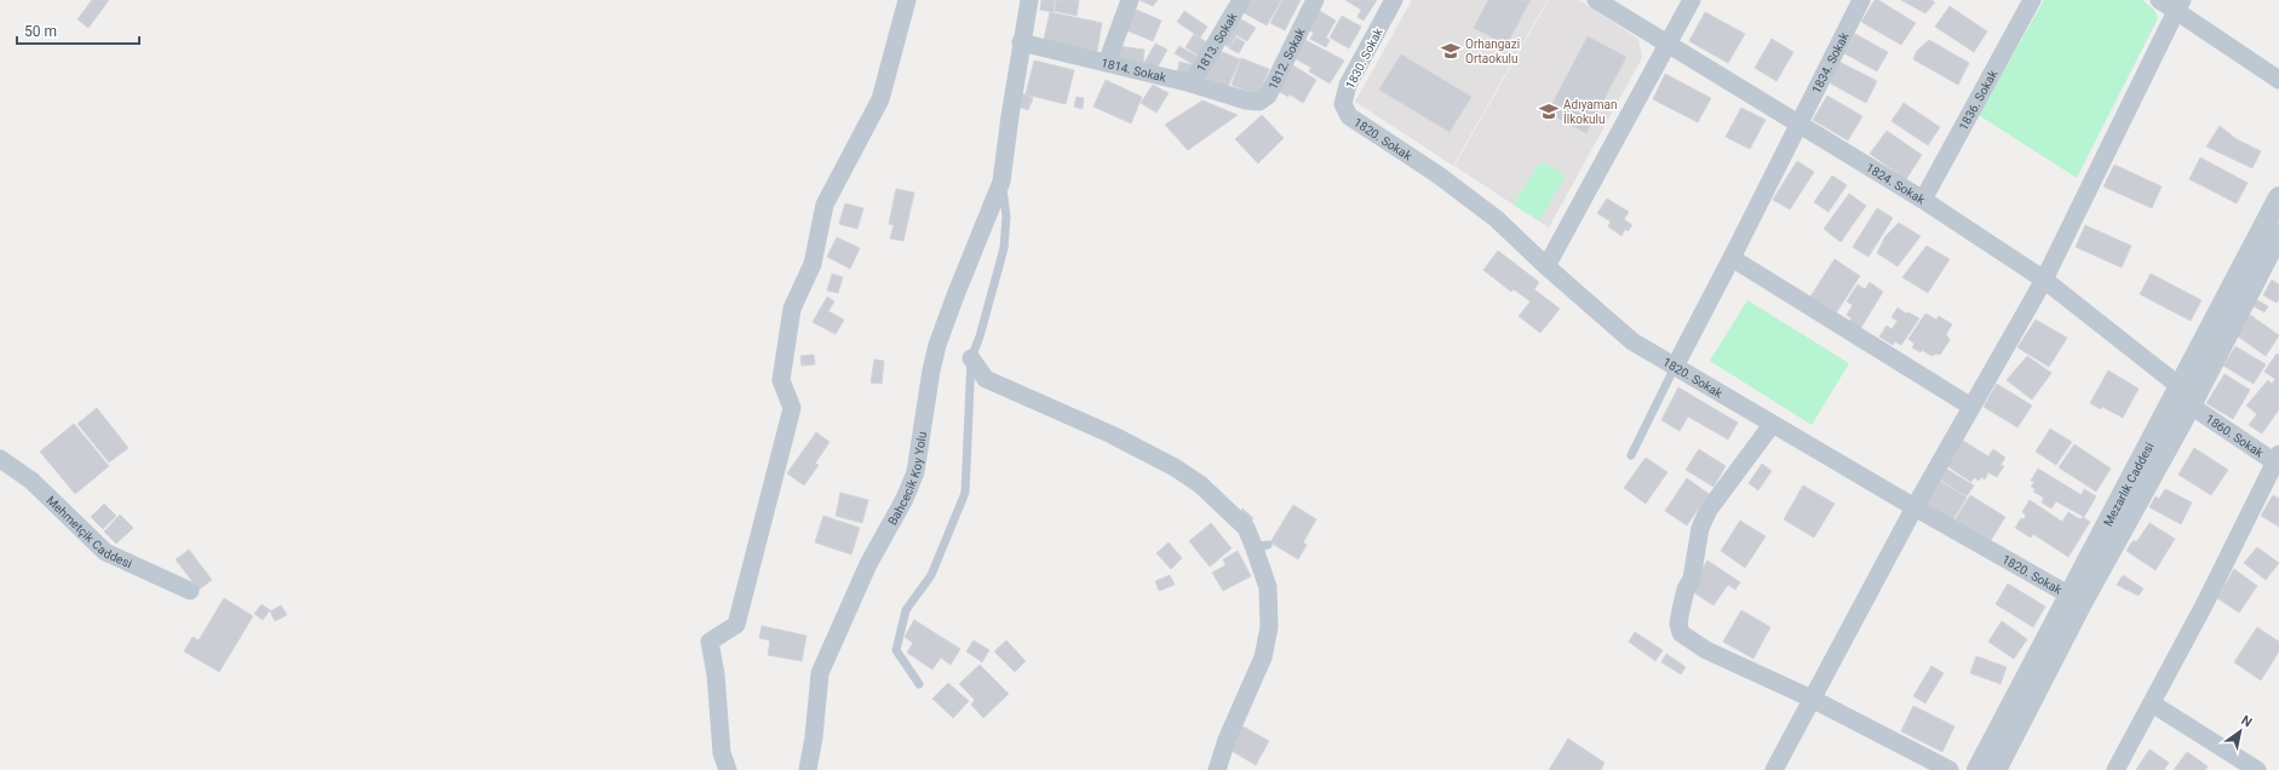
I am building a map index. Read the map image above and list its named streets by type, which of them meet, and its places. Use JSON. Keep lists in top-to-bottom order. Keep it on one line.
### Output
{"streets":{"street":["1813. Sokak","1812. Sokak","1830. Sokak","1834. Sokak","1814. Sokak","1836. Sokak","1820. Sokak","1824. Sokak","1860. Sokak","Bahcecik Koy Yolu","Mezarlık Caddesi","Mehmetçik Caddesi"]},"crossings":[["1813. Sokak","1814. Sokak"],["1812. Sokak","1814. Sokak"],["1830. Sokak","1820. Sokak"],["1834. Sokak","1820. Sokak"],["1834. Sokak","1824. Sokak"],["1814. Sokak","Bahcecik Koy Yolu"],["1836. Sokak","1824. Sokak"],["1820. Sokak","Mezarlık Caddesi"],["1824. Sokak","1860. Sokak"],["1824. Sokak","Mezarlık Caddesi"],["1860. Sokak","Mezarlık Caddesi"]],"places":{"school or university":["Orhangazi Ortaokulu","Adıyaman İlkokulu"]},"scale_bar":"50 m","north":"top right"}
